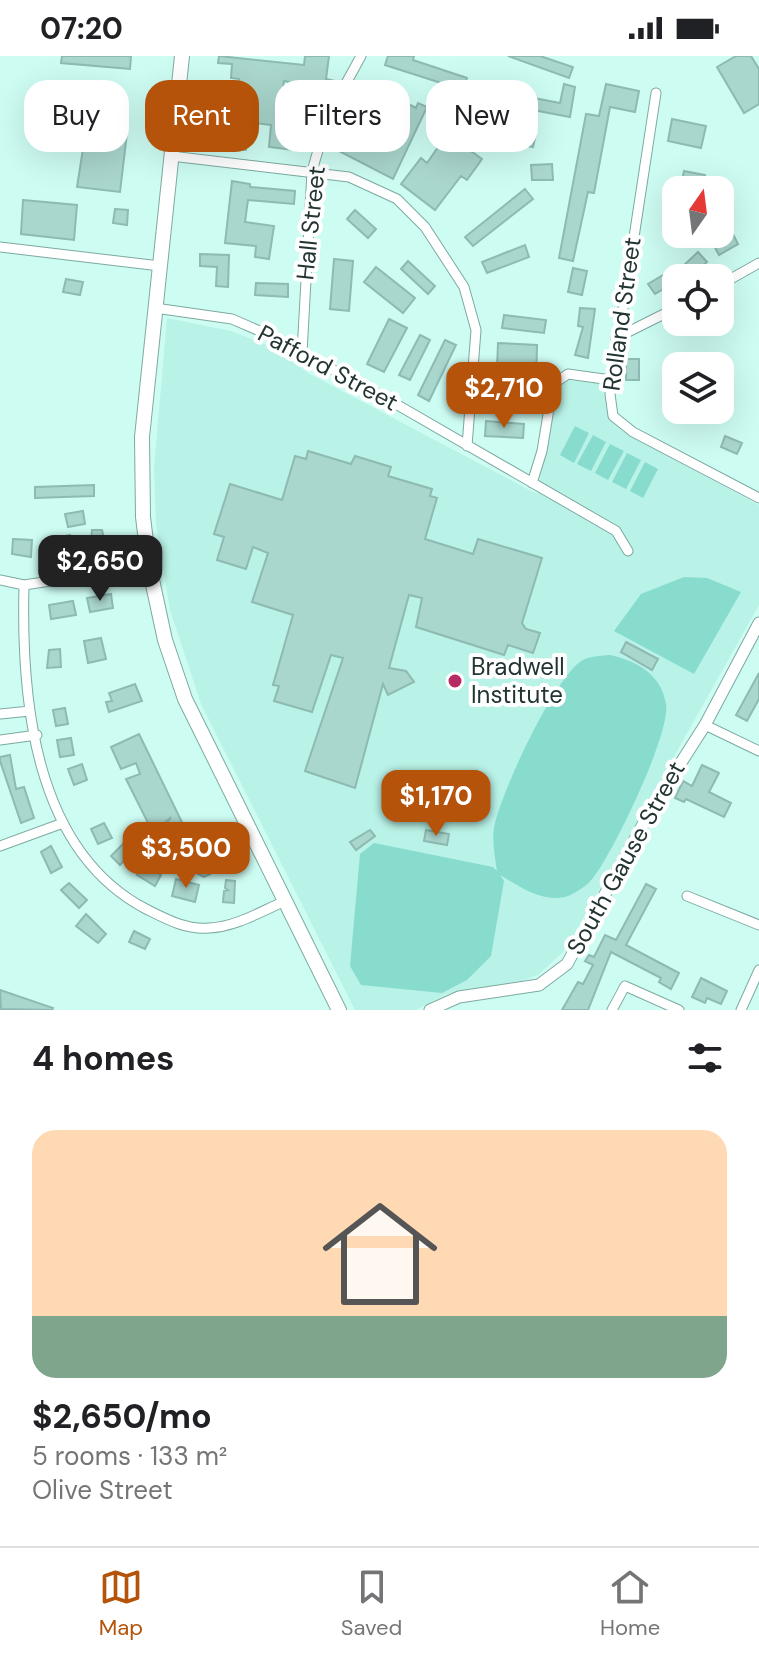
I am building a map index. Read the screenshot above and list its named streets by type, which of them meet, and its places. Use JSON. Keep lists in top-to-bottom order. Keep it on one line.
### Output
{"streets":{"street":["Hall Street","Rolland Street","Pafford Street","South Gause Street"]},"crossings":[["Hall Street","Pafford Street"]],"places":["Bradwell Institute"],"north":"top","page":{"status":"07:20","chip":["Buy","Rent","Filters","New"],"price":["$2,710","$2,650","$1,170","$3,500"],"heading":"4 homes","list":[{"name":"$2,650/mo","note":"5 rooms · 133 m² · Olive Street"}],"tabs":["Map","Saved","Home"]}}
